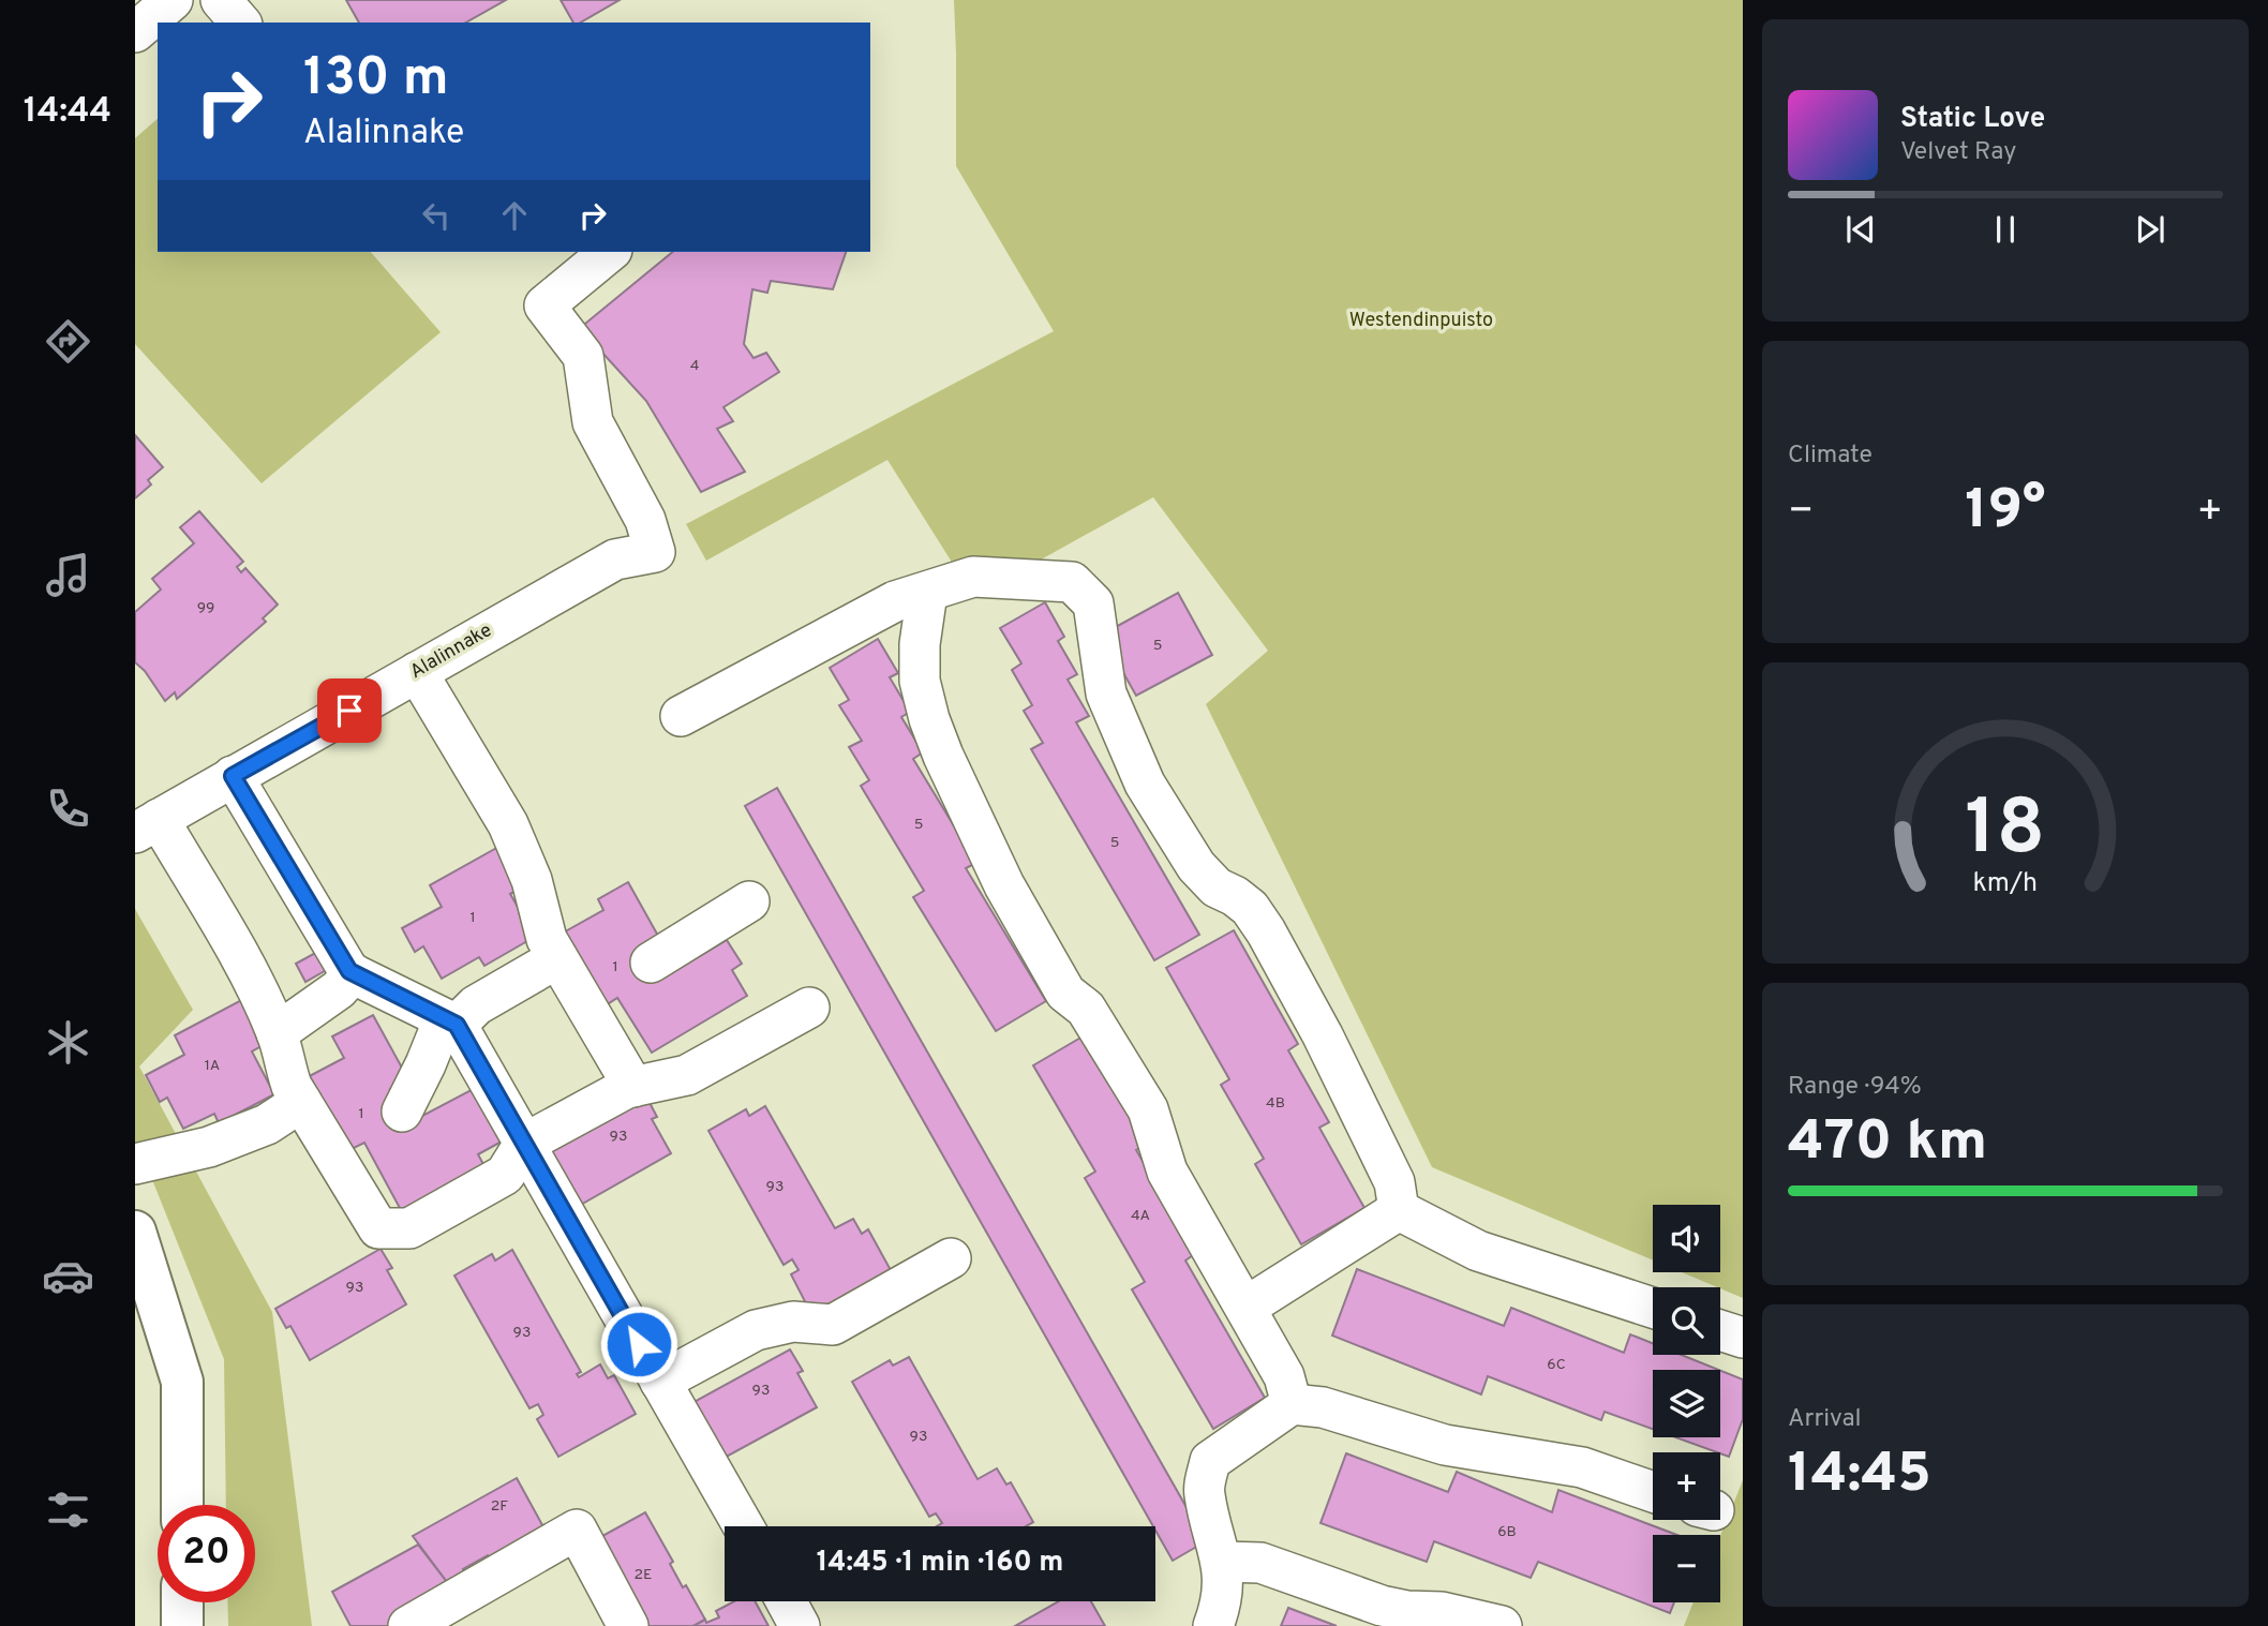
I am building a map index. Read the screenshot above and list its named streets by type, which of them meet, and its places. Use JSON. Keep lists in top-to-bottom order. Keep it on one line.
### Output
{"streets":{"street":["Alalinnake"]},"parks":["Westendinpuisto"],"house_numbers":["4","99","5","5","5","1","1","1A","4B","1","93","93","4A","93","93","6C","93","93","2F","6B","2E"],"page":{"tabs":"14:44","turn":["130 m","Alalinnake"],"song":["Static Love","Velvet Ray"],"tile":["Climate",["Range · 94%","470 km"],["Arrival","14:45"]],"heat":["−","19°","+"],"map_buttons":["+","−"],"limit":"20","trip":"14:45 · 1 min · 160 m","gauge":["18","km/h"]}}
